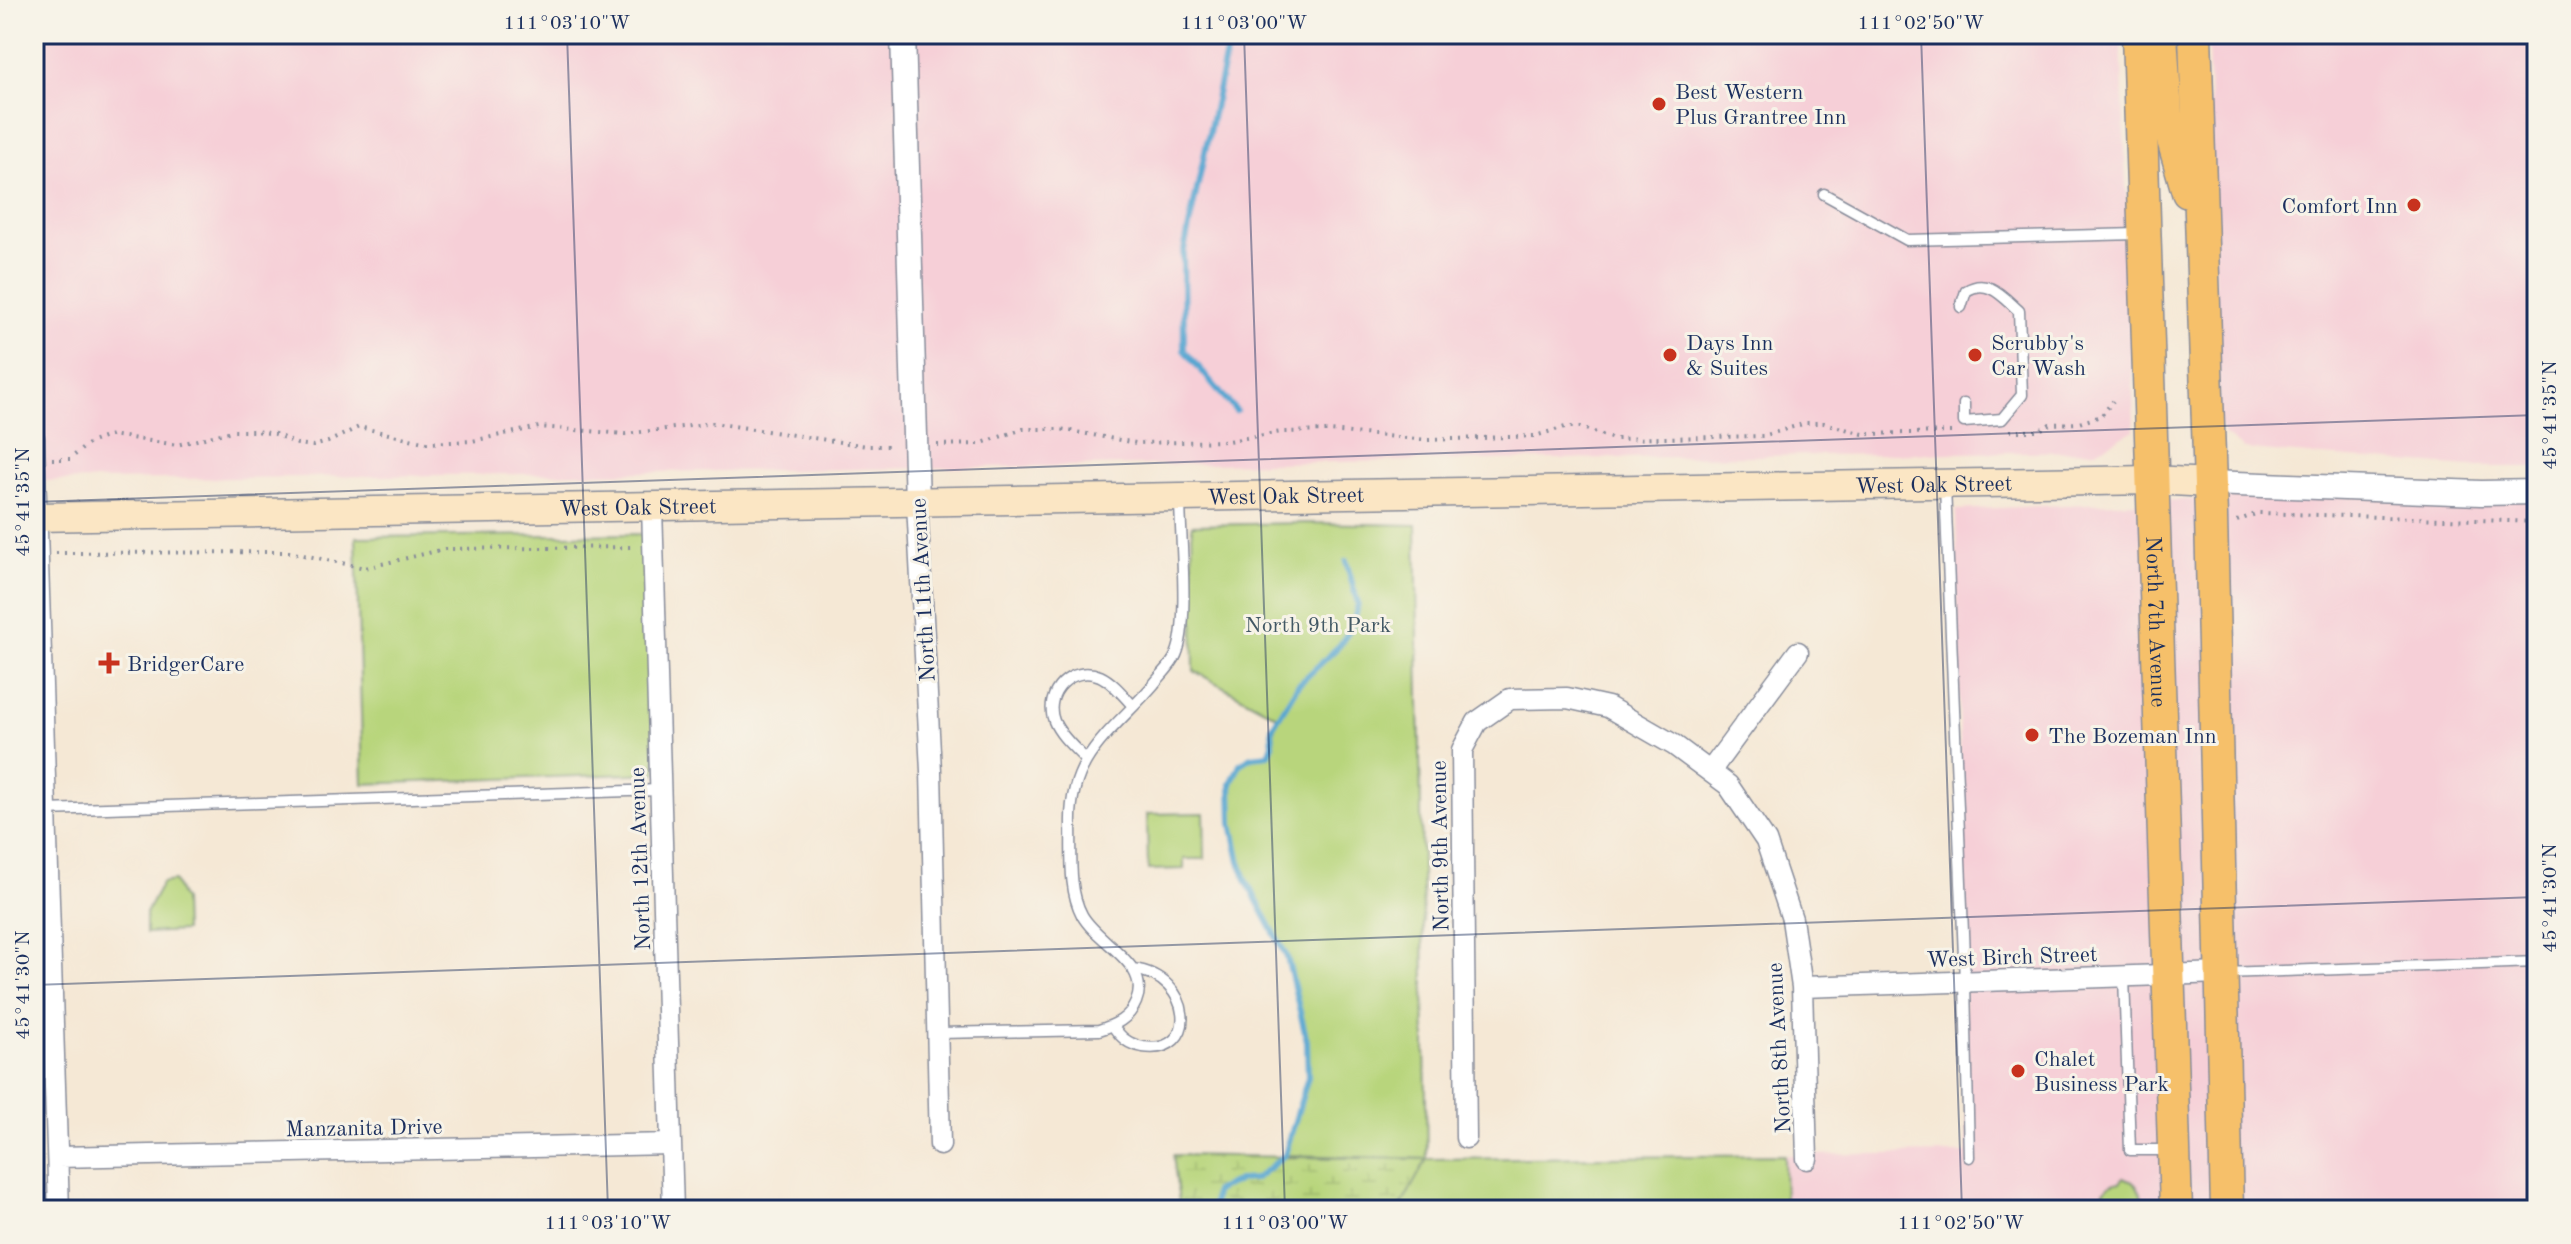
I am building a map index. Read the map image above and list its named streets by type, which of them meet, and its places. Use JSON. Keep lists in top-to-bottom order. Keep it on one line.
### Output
{"streets":{"main road":["West Oak Street","North 7th Avenue"],"street":["North 11th Avenue","North 9th Avenue","North 12th Avenue","West Birch Street","North 8th Avenue","Manzanita Drive"]},"crossings":[["West Oak Street","North 11th Avenue"],["West Oak Street","North 7th Avenue"],["West Oak Street","North 12th Avenue"],["North 7th Avenue","West Birch Street"],["North 9th Avenue","North 8th Avenue"],["North 12th Avenue","Manzanita Drive"],["West Birch Street","North 8th Avenue"]],"parks":["North 9th Park"],"places":{"other":["Best Western Plus Grantree Inn","Comfort Inn","Days Inn & Suites","Scrubby's Car Wash","The Bozeman Inn","Chalet Business Park"],"health":["BridgerCare"]},"coordinates":["111°03'10\"W","111°03'00\"W","111°02'50\"W","45°41'35\"N","45°41'30\"N"]}
